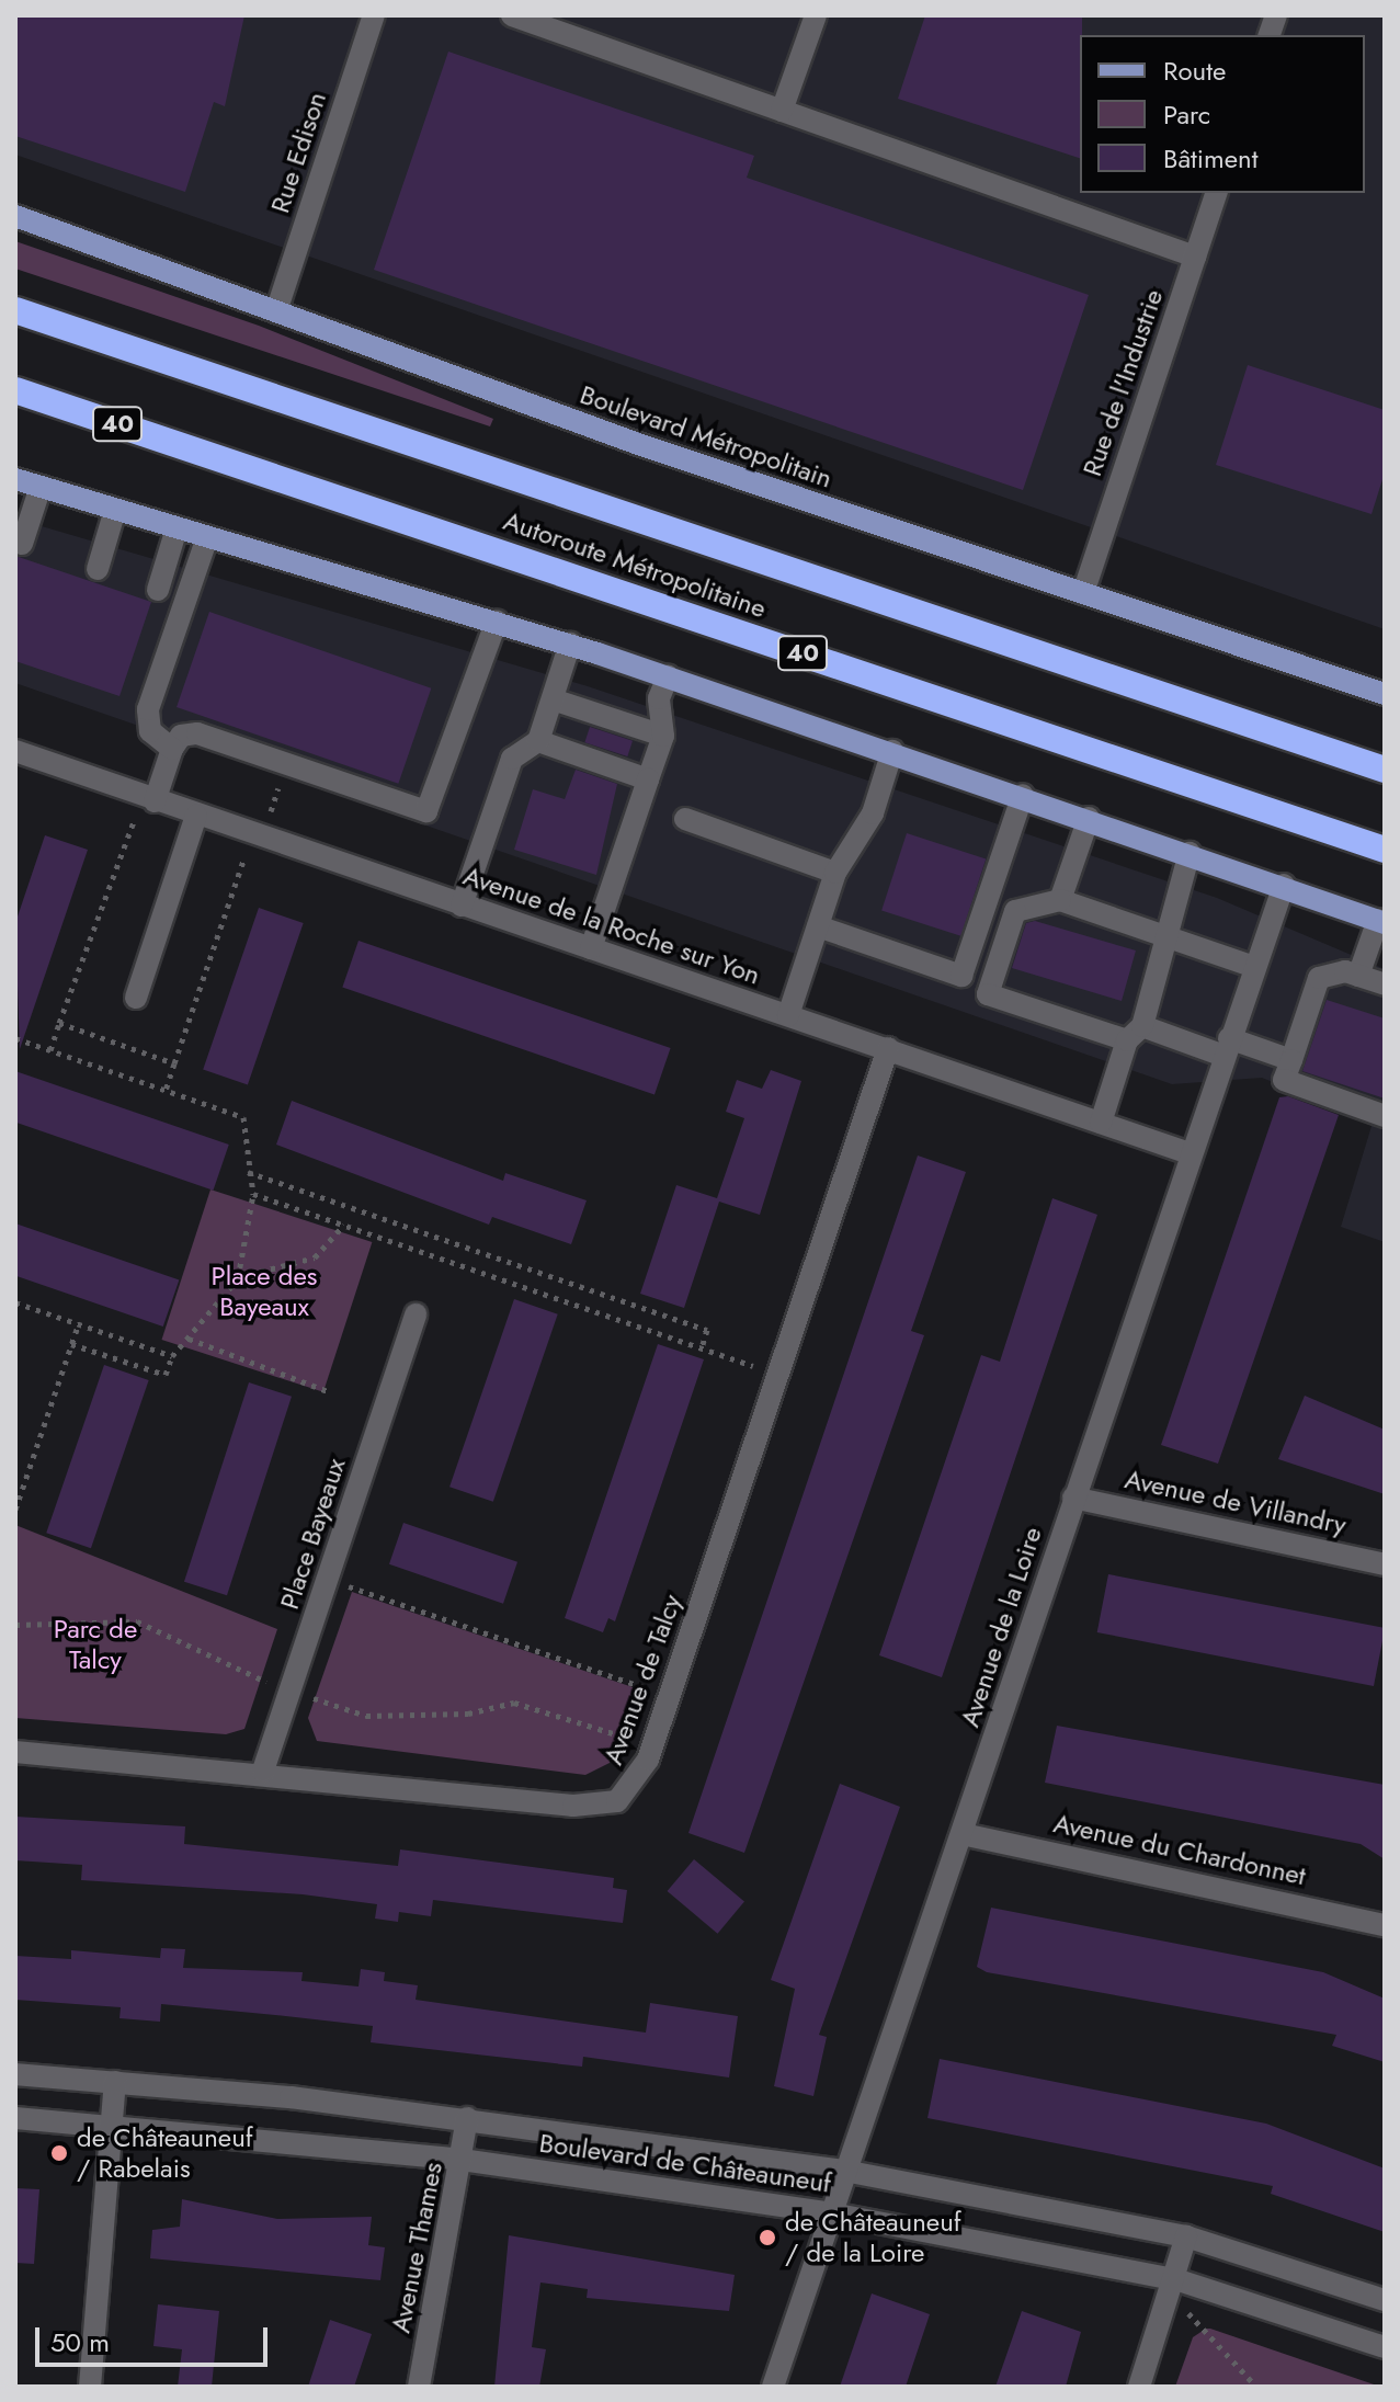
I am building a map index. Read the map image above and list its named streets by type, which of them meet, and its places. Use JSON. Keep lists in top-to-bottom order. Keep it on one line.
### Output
{"streets":{"highway":["40","Autoroute Métropolitaine"],"main road":["Boulevard Métropolitain"],"street":["Rue Edison","Rue de l'Industrie","Avenue de la Roche sur Yon","Avenue de Villandry","Place Bayeaux","Avenue de la Loire","Avenue de Talcy","Avenue du Chardonnet","Boulevard de Châteauneuf","Avenue Thames"]},"crossings":[["Rue Edison","Boulevard Métropolitain"],["Rue de l'Industrie","Boulevard Métropolitain"],["Avenue de la Roche sur Yon","Avenue de la Loire"],["Avenue de la Roche sur Yon","Avenue de Talcy"],["Avenue de Villandry","Avenue de la Loire"],["Place Bayeaux","Avenue de Talcy"],["Avenue de la Loire","Avenue du Chardonnet"],["Avenue de la Loire","Boulevard de Châteauneuf"],["Boulevard de Châteauneuf","Avenue Thames"]],"parks":["Place des Bayeaux","Parc de Talcy"],"places":["de Châteauneuf / Rabelais","de Châteauneuf / de la Loire"],"legend":["Route","Parc","Bâtiment"],"scale_bar":"50 m"}
